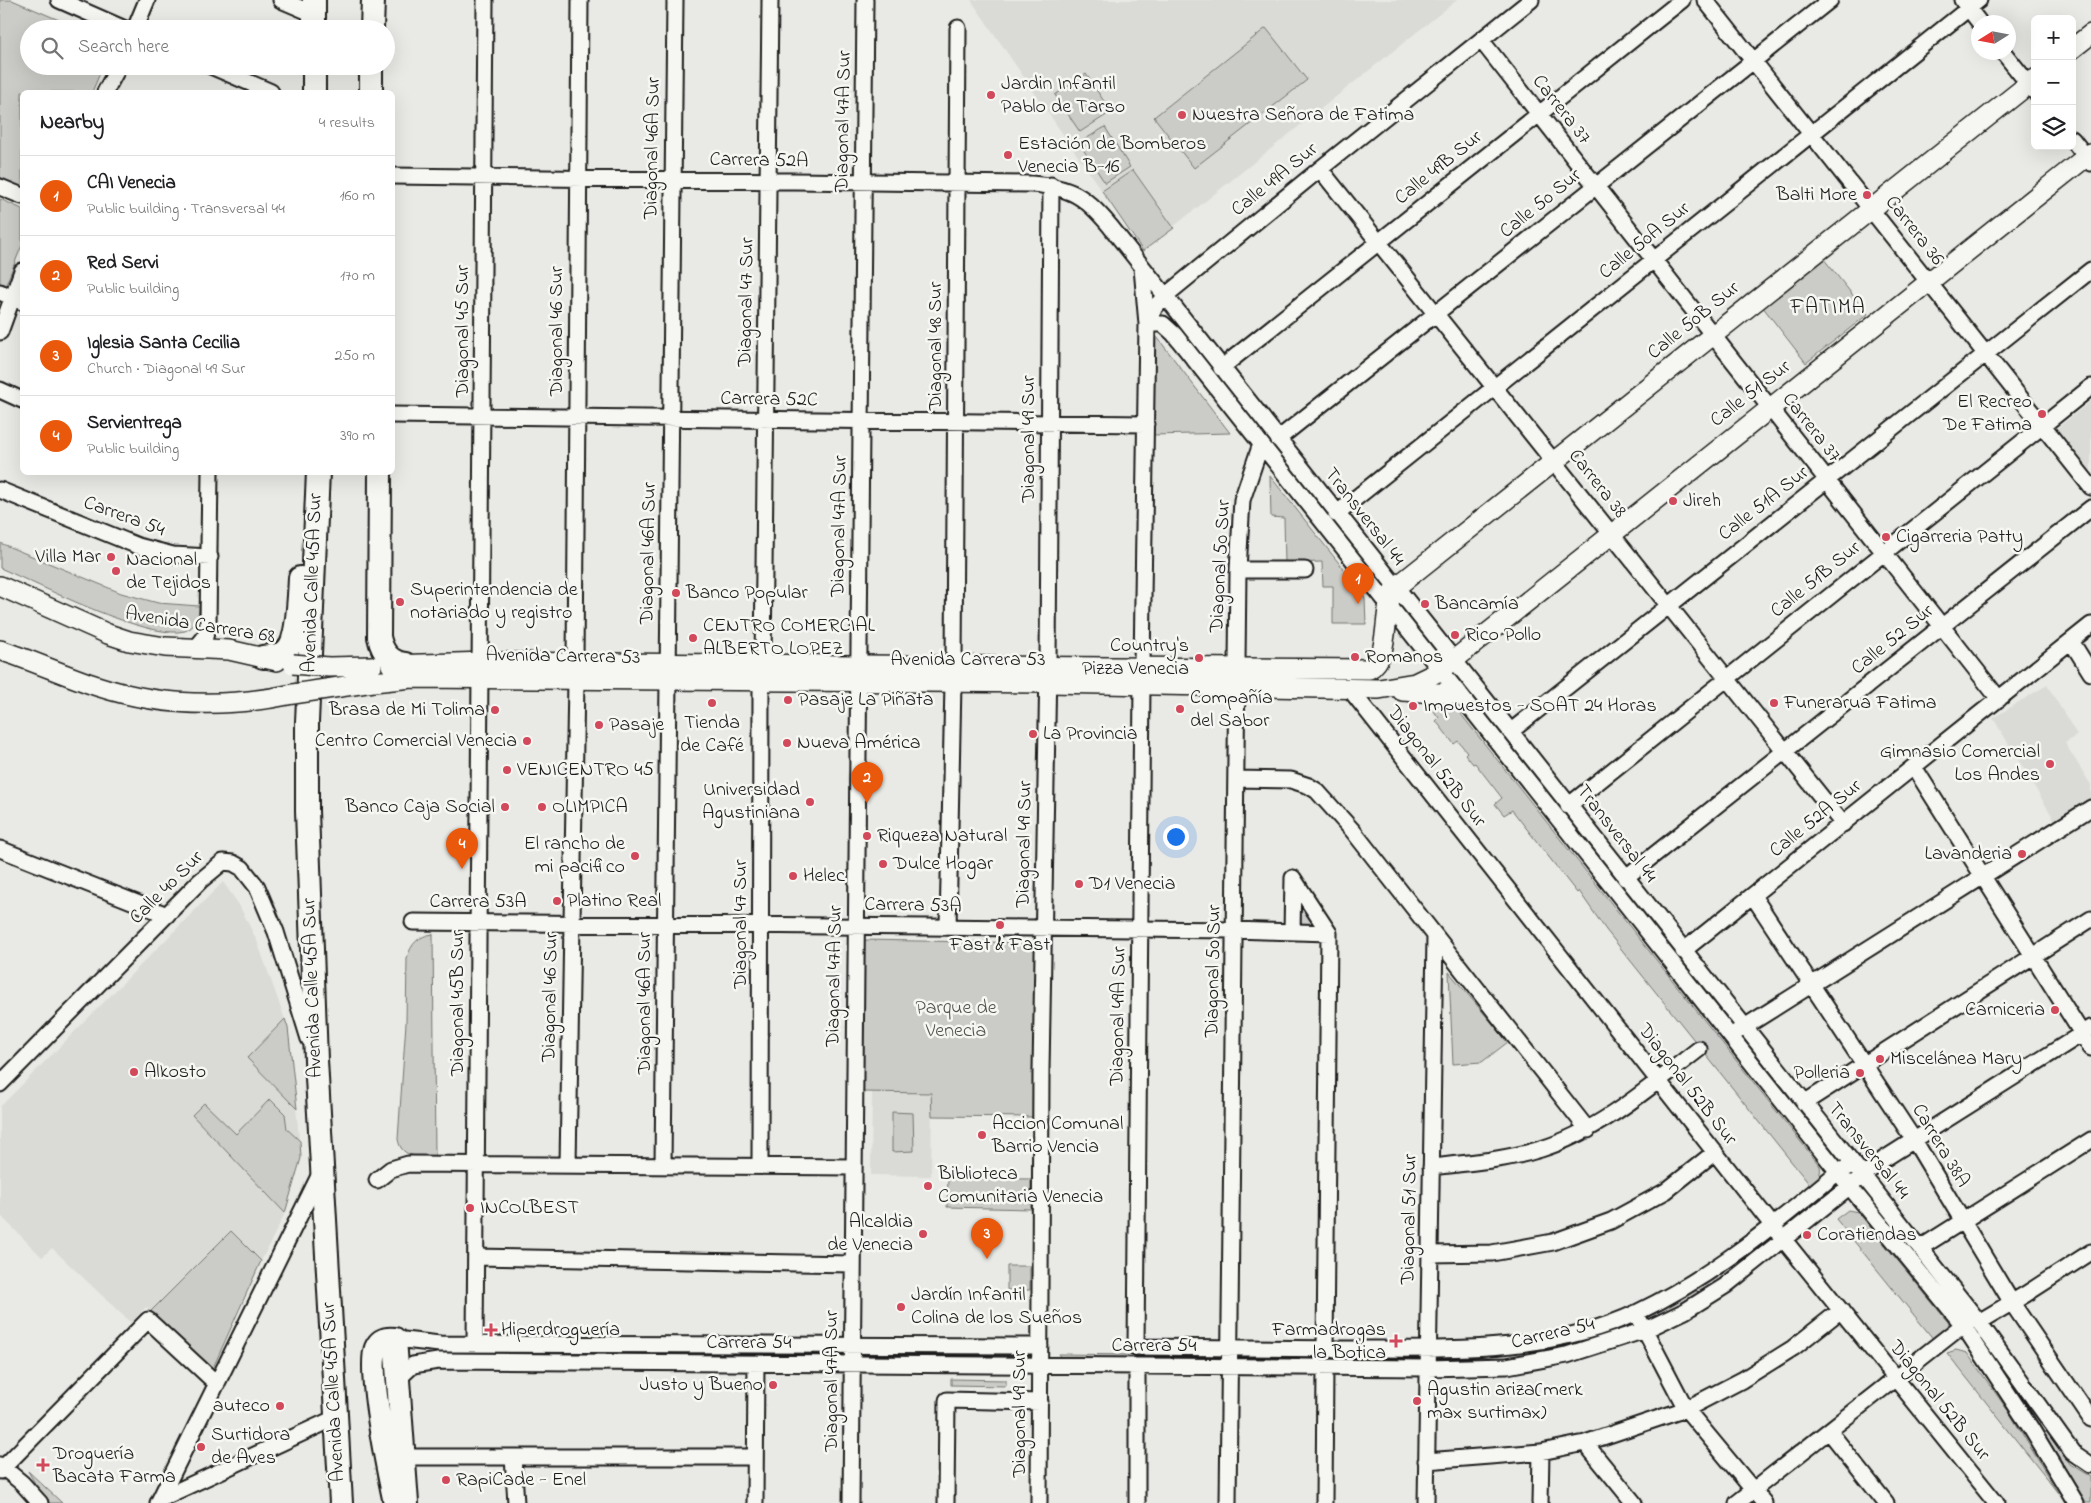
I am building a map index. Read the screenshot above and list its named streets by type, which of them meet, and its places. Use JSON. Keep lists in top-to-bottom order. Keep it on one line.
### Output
{"streets":{"highway":["Avenida Calle 45A Sur"],"main road":["Calle 50B Sur","Calle 51 Sur","Avenida Carrera 68","Avenida Carrera 53"],"street":["Carrera 37","Diagonal 47A Sur","Diagonal 46A Sur","Carrera 52A","Calle 49B Sur","Calle 49A Sur","Calle 50 Sur","Carrera 36","Calle 50A Sur","Diagonal 47 Sur","Diagonal 45 Sur","Diagonal 46 Sur","Diagonal 48 Sur","Carrera 52C","Diagonal 49 Sur","Carrera 38","Calle 51A Sur","Carrera 54","Transversal 44","Diagonal 50 Sur","Calle 51B Sur","Calle 52 Sur","Diagonal 52B Sur","Calle 52A Sur","Calle 40 Sur","Carrera 53A","Diagonal 45B Sur","Diagonal 49A Sur","Carrera 38A","Diagonal 51 Sur"]},"crossings":[["Carrera 37","Calle 49B Sur"],["Carrera 37","Calle 49A Sur"],["Carrera 37","Calle 50 Sur"],["Carrera 37","Calle 50A Sur"],["Carrera 37","Calle 50B Sur"],["Carrera 37","Calle 51 Sur"],["Carrera 37","Calle 51A Sur"],["Carrera 37","Calle 51B Sur"],["Carrera 37","Calle 52 Sur"],["Carrera 37","Calle 52A Sur"],["Diagonal 47A Sur","Carrera 52A"],["Diagonal 47A Sur","Carrera 52C"],["Diagonal 47A Sur","Carrera 54"],["Diagonal 47A Sur","Avenida Carrera 53"],["Diagonal 47A Sur","Carrera 53A"],["Diagonal 46A Sur","Carrera 52A"],["Diagonal 46A Sur","Carrera 52C"],["Diagonal 46A Sur","Avenida Carrera 53"],["Diagonal 46A Sur","Carrera 53A"],["Carrera 52A","Diagonal 47 Sur"],["Carrera 52A","Diagonal 45 Sur"],["Carrera 52A","Diagonal 46 Sur"],["Carrera 52A","Diagonal 48 Sur"],["Carrera 52A","Diagonal 49 Sur"],["Carrera 52A","Transversal 44"],["Calle 49B Sur","Carrera 38"],["Calle 49B Sur","Transversal 44"],["Calle 49A Sur","Carrera 38"],["Calle 49A Sur","Transversal 44"],["Calle 49A Sur","Diagonal 49A Sur"],["Calle 50 Sur","Carrera 36"],["Calle 50 Sur","Carrera 38"],["Calle 50 Sur","Transversal 44"],["Carrera 36","Calle 50A Sur"],["Carrera 36","Calle 50B Sur"],["Carrera 36","Calle 51 Sur"],["Carrera 36","Calle 51A Sur"],["Carrera 36","Calle 51B Sur"],["Calle 50A Sur","Carrera 38"],["Calle 50A Sur","Transversal 44"],["Diagonal 47 Sur","Carrera 52C"],["Diagonal 47 Sur","Avenida Carrera 53"],["Diagonal 47 Sur","Carrera 53A"],["Calle 50B Sur","Carrera 38"],["Calle 50B Sur","Transversal 44"],["Calle 50B Sur","Avenida Carrera 53"],["Diagonal 45 Sur","Carrera 52C"],["Diagonal 45 Sur","Avenida Carrera 53"],["Diagonal 45 Sur","Diagonal 45B Sur"],["Diagonal 46 Sur","Carrera 52C"],["Diagonal 46 Sur","Avenida Carrera 53"],["Diagonal 46 Sur","Carrera 53A"],["Diagonal 48 Sur","Carrera 52C"],["Diagonal 48 Sur","Avenida Carrera 53"],["Diagonal 48 Sur","Carrera 53A"],["Calle 51 Sur","Carrera 38"],["Calle 51 Sur","Transversal 44"],["Calle 51 Sur","Avenida Carrera 53"],["Carrera 52C","Diagonal 49 Sur"],["Carrera 52C","Diagonal 49A Sur"],["Diagonal 49 Sur","Carrera 54"],["Diagonal 49 Sur","Avenida Carrera 53"],["Diagonal 49 Sur","Carrera 53A"],["Carrera 38","Calle 51A Sur"],["Carrera 38","Calle 51B Sur"],["Carrera 38","Calle 52 Sur"],["Carrera 38","Calle 52A Sur"],["Calle 51A Sur","Transversal 44"],["Carrera 54","Transversal 44"],["Carrera 54","Diagonal 50 Sur"],["Carrera 54","Diagonal 52B Sur"],["Carrera 54","Diagonal 45B Sur"],["Carrera 54","Diagonal 49A Sur"],["Carrera 54","Carrera 38A"],["Carrera 54","Diagonal 51 Sur"],["Transversal 44","Diagonal 50 Sur"],["Transversal 44","Calle 51B Sur"],["Transversal 44","Calle 52 Sur"],["Transversal 44","Avenida Carrera 53"],["Transversal 44","Calle 52A Sur"],["Transversal 44","Diagonal 49A Sur"],["Diagonal 50 Sur","Avenida Carrera 53"],["Diagonal 50 Sur","Carrera 53A"],["Avenida Calle 45A Sur","Calle 40 Sur"],["Avenida Carrera 68","Avenida Carrera 53"],["Avenida Carrera 53","Diagonal 52B Sur"],["Avenida Carrera 53","Diagonal 45B Sur"],["Avenida Carrera 53","Diagonal 49A Sur"],["Calle 52A Sur","Carrera 38A"],["Carrera 53A","Diagonal 45B Sur"],["Carrera 53A","Diagonal 49A Sur"]],"districts":["FATIMA"],"parks":["Parque de Venecia"],"places":{"other":["Jardin Infantil Pablo de Tarso","Nuestra Señora de Fatima","Estación de Bomberos Venecia B-16","Balti More","El Recreo De Fatima","Jireh","Cigarreria Patty","Villa Mar","Nacional de Tejidos","Banco Popular","Superintendencia de notariado y registro","Bancamía","Rico Pollo","CENTRO COMERCIAL ALBERTO LOPEZ","Romanos","Country's Pizza Venecia","Pasaje La Piñata","Tienda de Café","Funerarua Fatima","Impuestos - SOAT 24 Horas","Compañía del Sabor","Brasa de Mi Tolima","Pasaje","La Provincia","Centro Comercial Venecia","Nueva América","Gimnasio Comercial Los Andes","VENICENTRO 45","Universidad Agustiniana","Banco Caja Social","OLIMPICA","Riqueza Natural","Lavanderia","El rancho de mi pacifico","Dulce Hogar","Helec","D1 Venecia","Platino Real","Fast & Fast","Carniceria","Miscelánea Mary","Alkosto","Polleria","Accion Comunal Barrio Vencia","Biblioteca Comunitaria Venecia","INCOLBEST","Alcaldia de Venecia","Coratiendas","Jardín Infantil Colina de los Sueños","Justo y Bueno","Agustin ariza(merk max surtimax)","auteco","Surtidora de Aves","RapiCade - Enel"],"health":["Hiperdroguería","Farmadrogas la Botica","Droguería Bacata Farma"]},"north":"left","page":{"map_buttons":["+","−"],"search":"Search here","heading":["Nearby","4 results"],"list":[{"mark":"1","name":"CAI Venecia","note":"Public building · Transversal 44","value":"160 m"},{"mark":"2","name":"Red Servi","note":"Public building","value":"170 m"},{"mark":"3","name":"Iglesia Santa Cecilia","note":"Church · Diagonal 49 Sur","value":"250 m"},{"mark":"4","name":"Servientrega","note":"Public building","value":"390 m"}],"pins":["1","2","4","3"]}}
